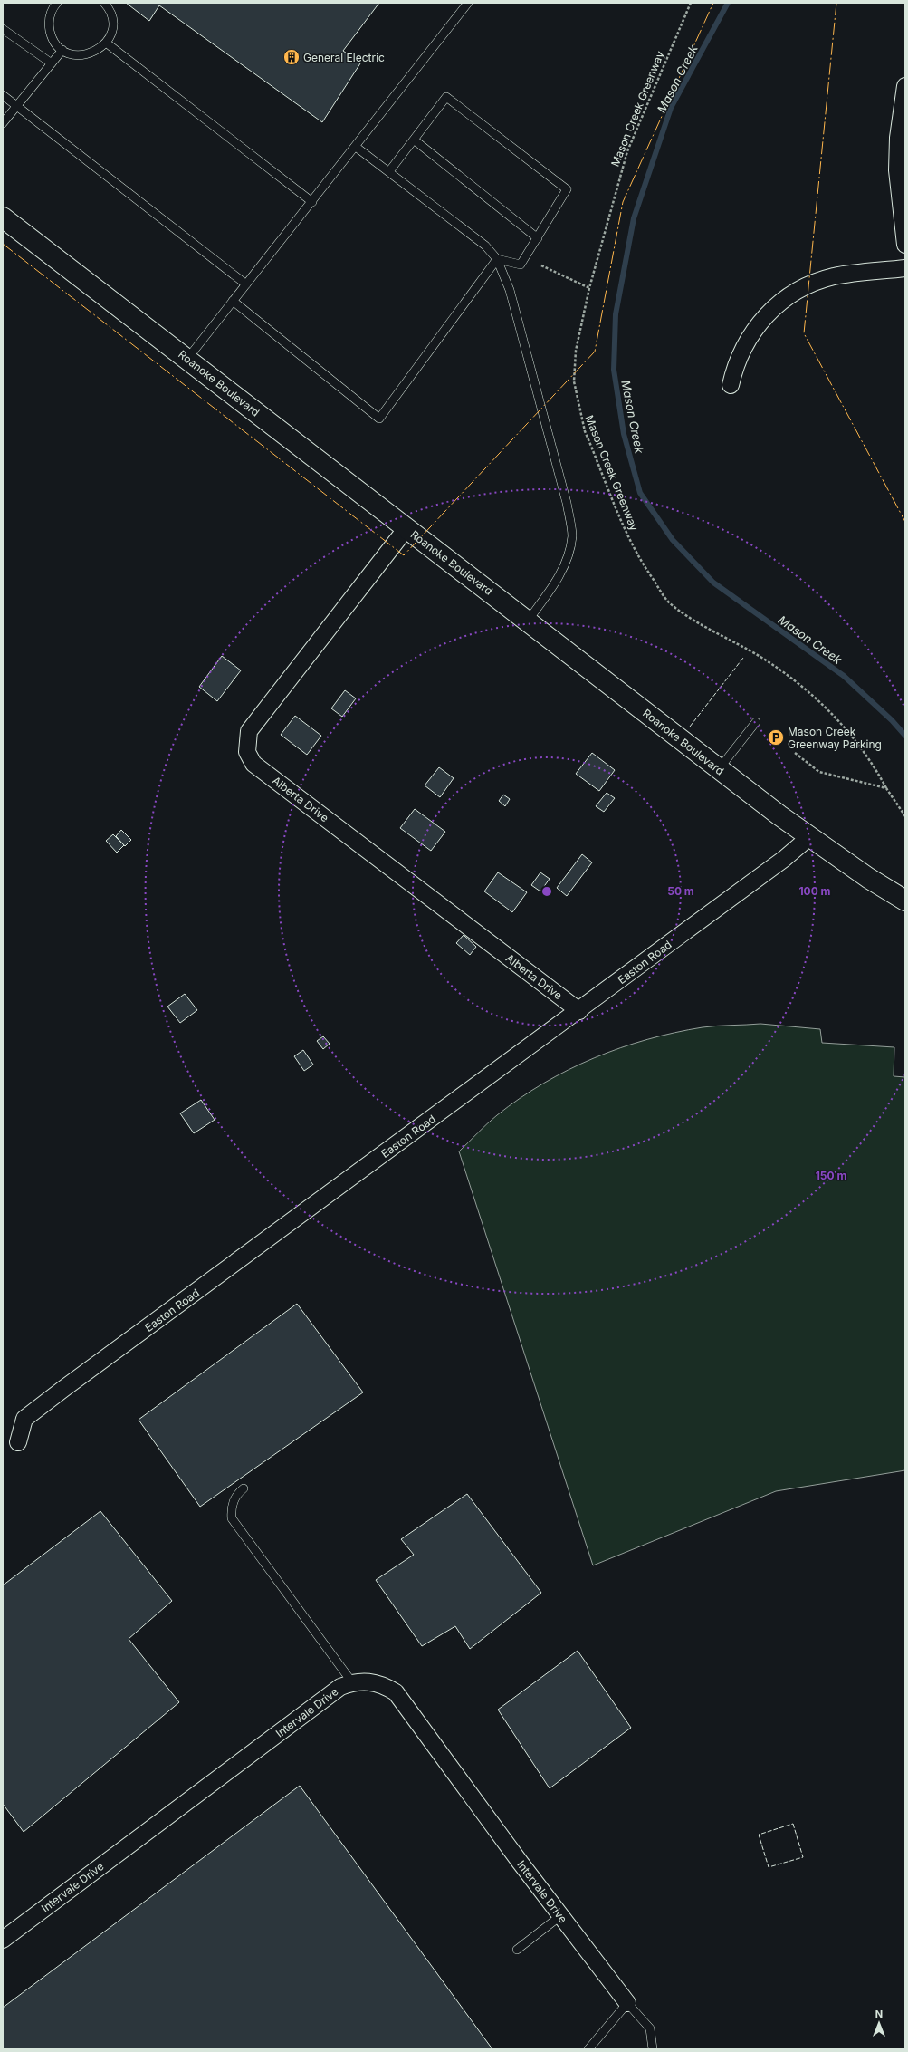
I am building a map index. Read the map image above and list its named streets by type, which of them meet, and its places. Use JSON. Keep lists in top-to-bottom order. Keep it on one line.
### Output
{"streets":{"main road":["Roanoke Boulevard"],"street":["Alberta Drive","Easton Road","Intervale Drive"],"path":["Mason Creek Greenway"]},"crossings":[["Roanoke Boulevard","Alberta Drive"],["Roanoke Boulevard","Easton Road"],["Alberta Drive","Easton Road"]],"water":["Mason Creek"],"places":{"building":["General Electric"],"parking":["Mason Creek Greenway Parking"]},"north":"top","rings":["50 m","100 m","150 m"]}
